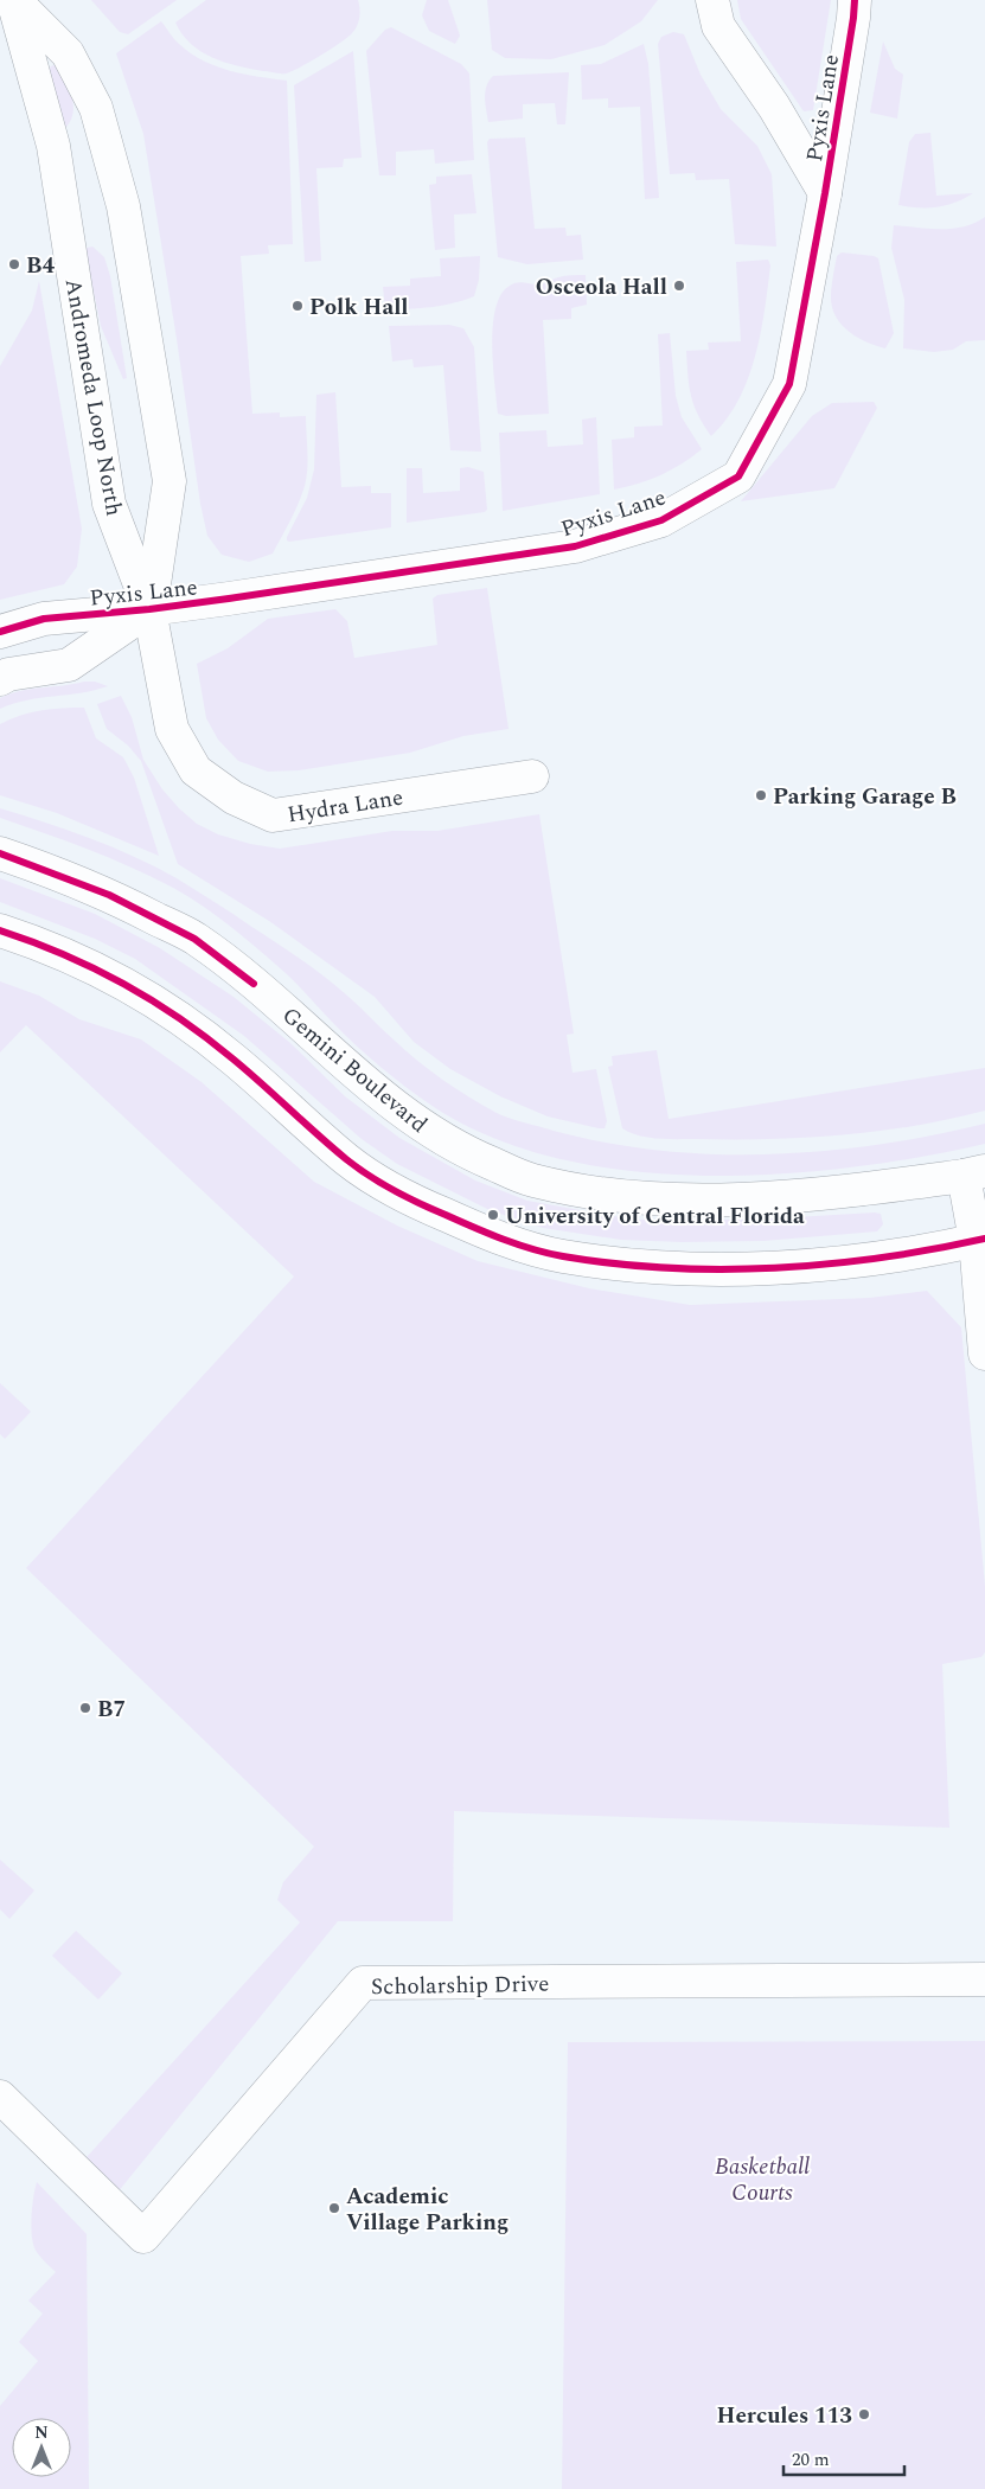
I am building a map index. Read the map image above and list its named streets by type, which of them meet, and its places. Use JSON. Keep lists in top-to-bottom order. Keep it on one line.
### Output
{"streets":{"street":["Pyxis Lane","Andromeda Loop North","Hydra Lane","Gemini Boulevard","Scholarship Drive"]},"crossings":[["Pyxis Lane","Andromeda Loop North"],["Pyxis Lane","Hydra Lane"],["Andromeda Loop North","Hydra Lane"]],"parks":["Basketball Courts"],"places":["B4","Osceola Hall","Polk Hall","Parking Garage B","University of Central Florida","B7","Academic Village Parking","Hercules 113"],"scale_bar":"20 m","north":"top"}
